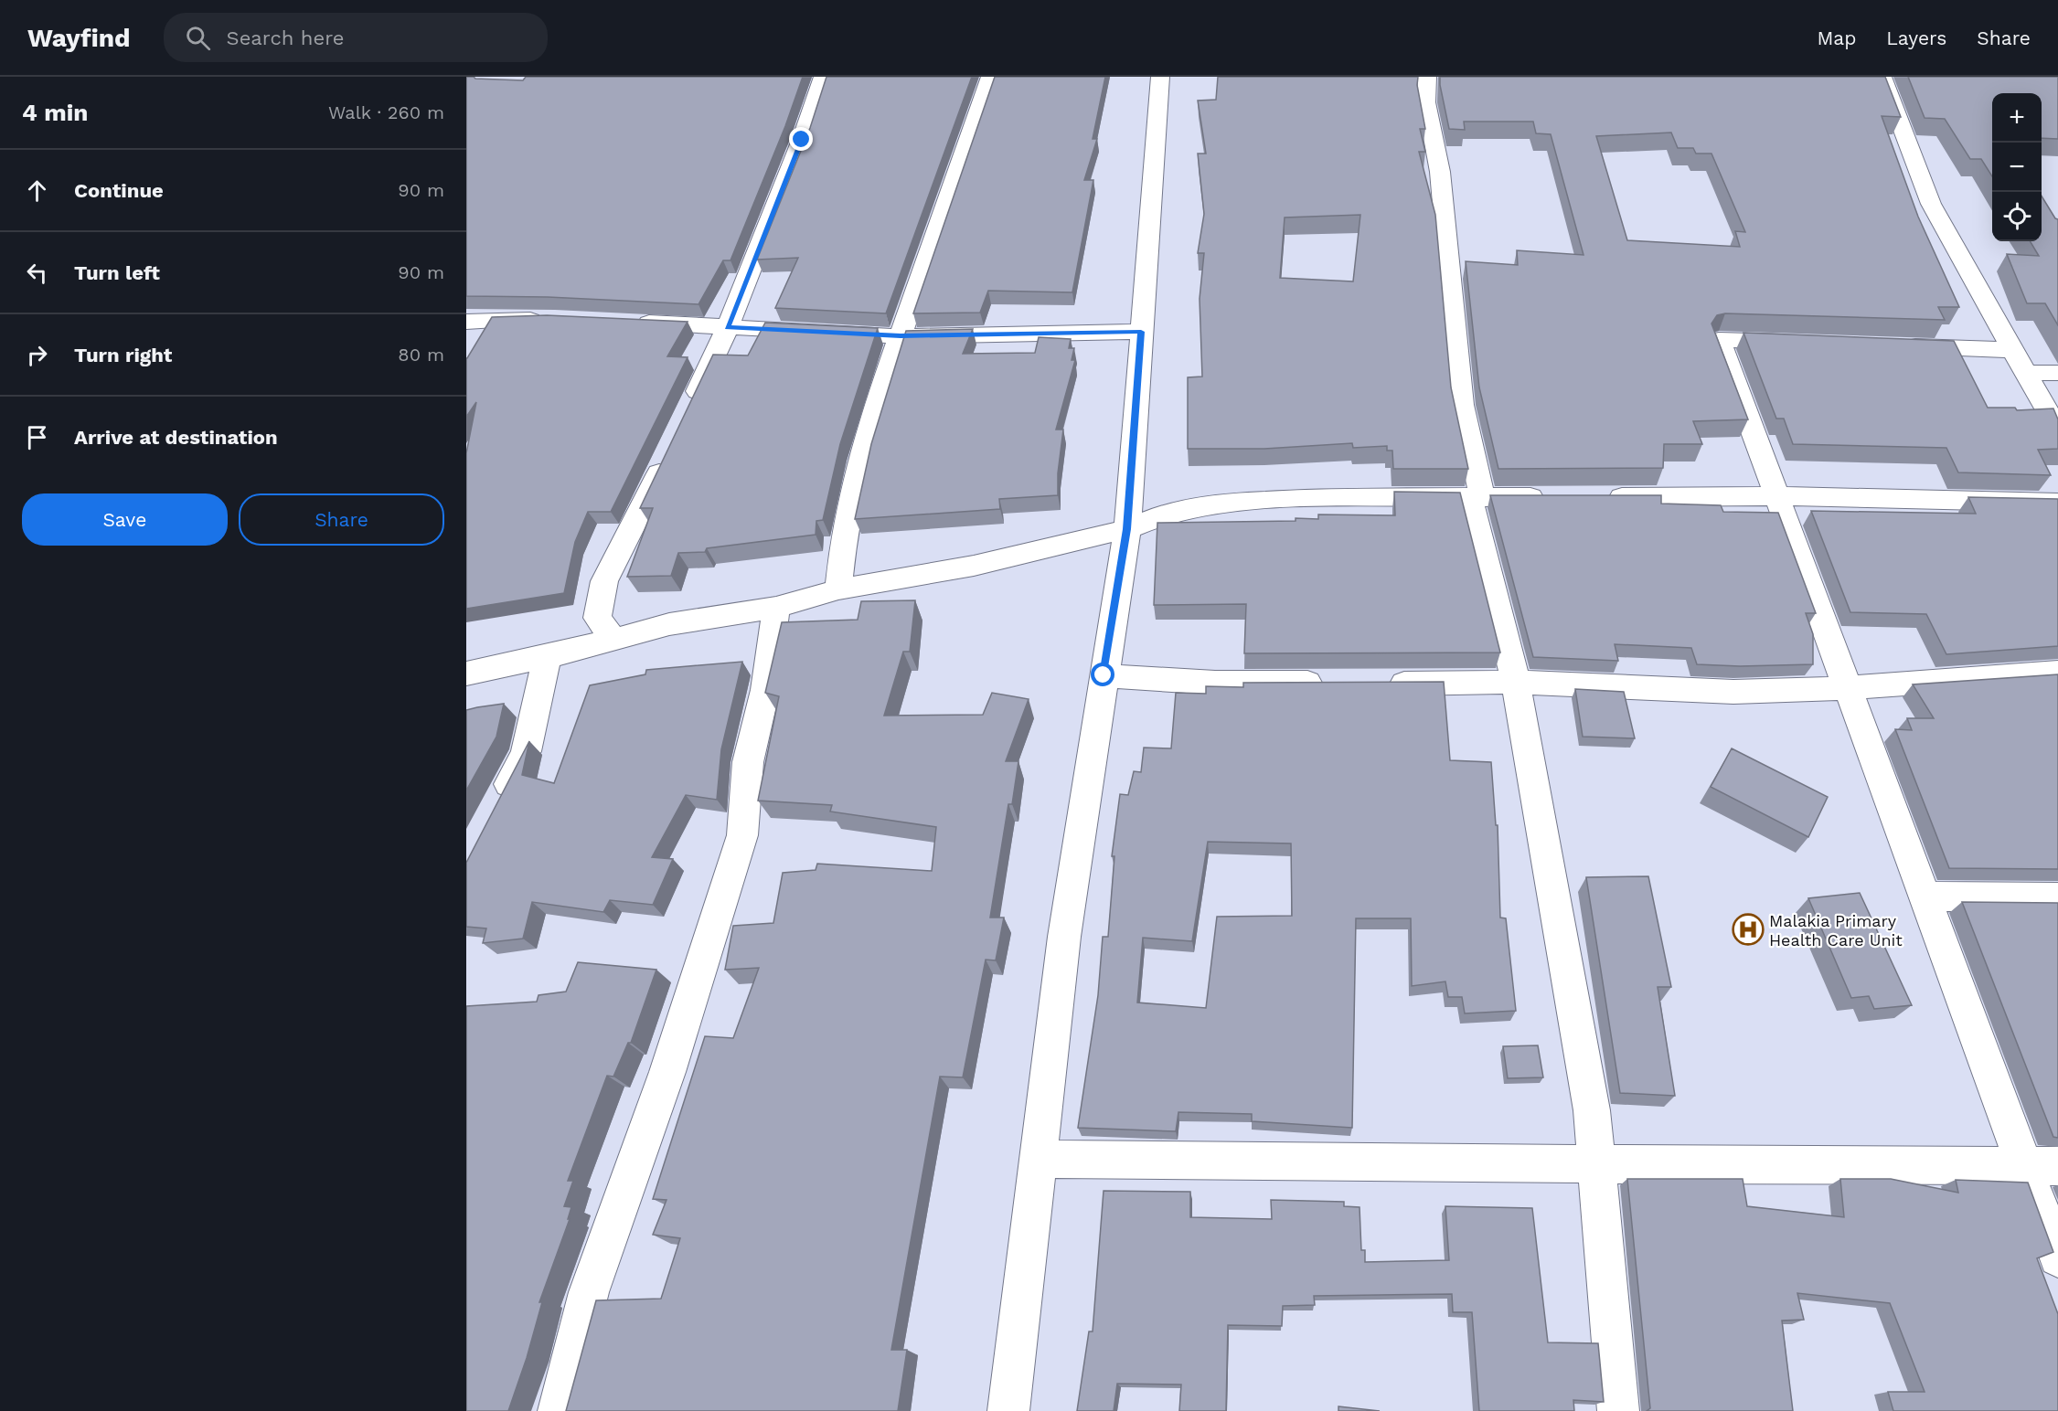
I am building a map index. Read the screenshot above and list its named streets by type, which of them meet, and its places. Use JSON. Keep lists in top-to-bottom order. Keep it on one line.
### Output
{"places":{"hospital":["Malakia Primary Health Care Unit"]},"page":{"header":"Wayfind","search":"Search here","nav":["Map","Layers","Share"],"heading":["4 min","Walk · 260 m"],"map_buttons":["+","−"],"list":[["Continue","90 m"],["Turn left","90 m"],["Turn right","80 m"],"Arrive at destination"],"buttons":["Save","Share"]}}
